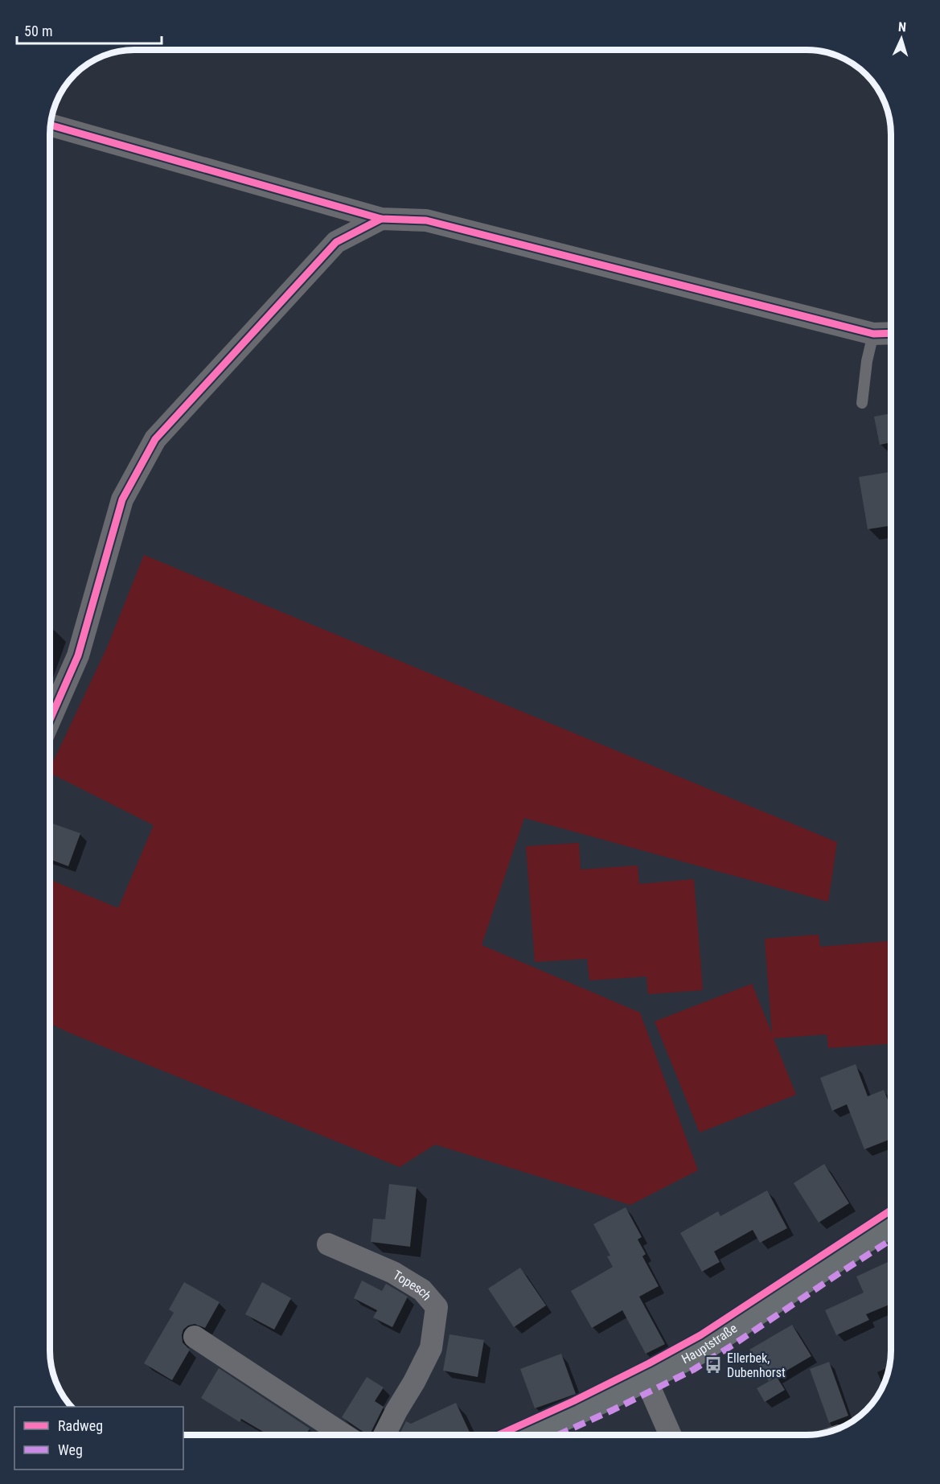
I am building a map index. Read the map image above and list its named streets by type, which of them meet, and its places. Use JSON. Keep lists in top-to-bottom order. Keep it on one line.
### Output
{"streets":{"main road":["Hauptstraße"],"street":["Topesch"]},"places":{"bus stop":["Ellerbek, Dubenhorst"]},"legend":["Radweg","Weg"],"scale_bar":"50 m","north":"top"}
